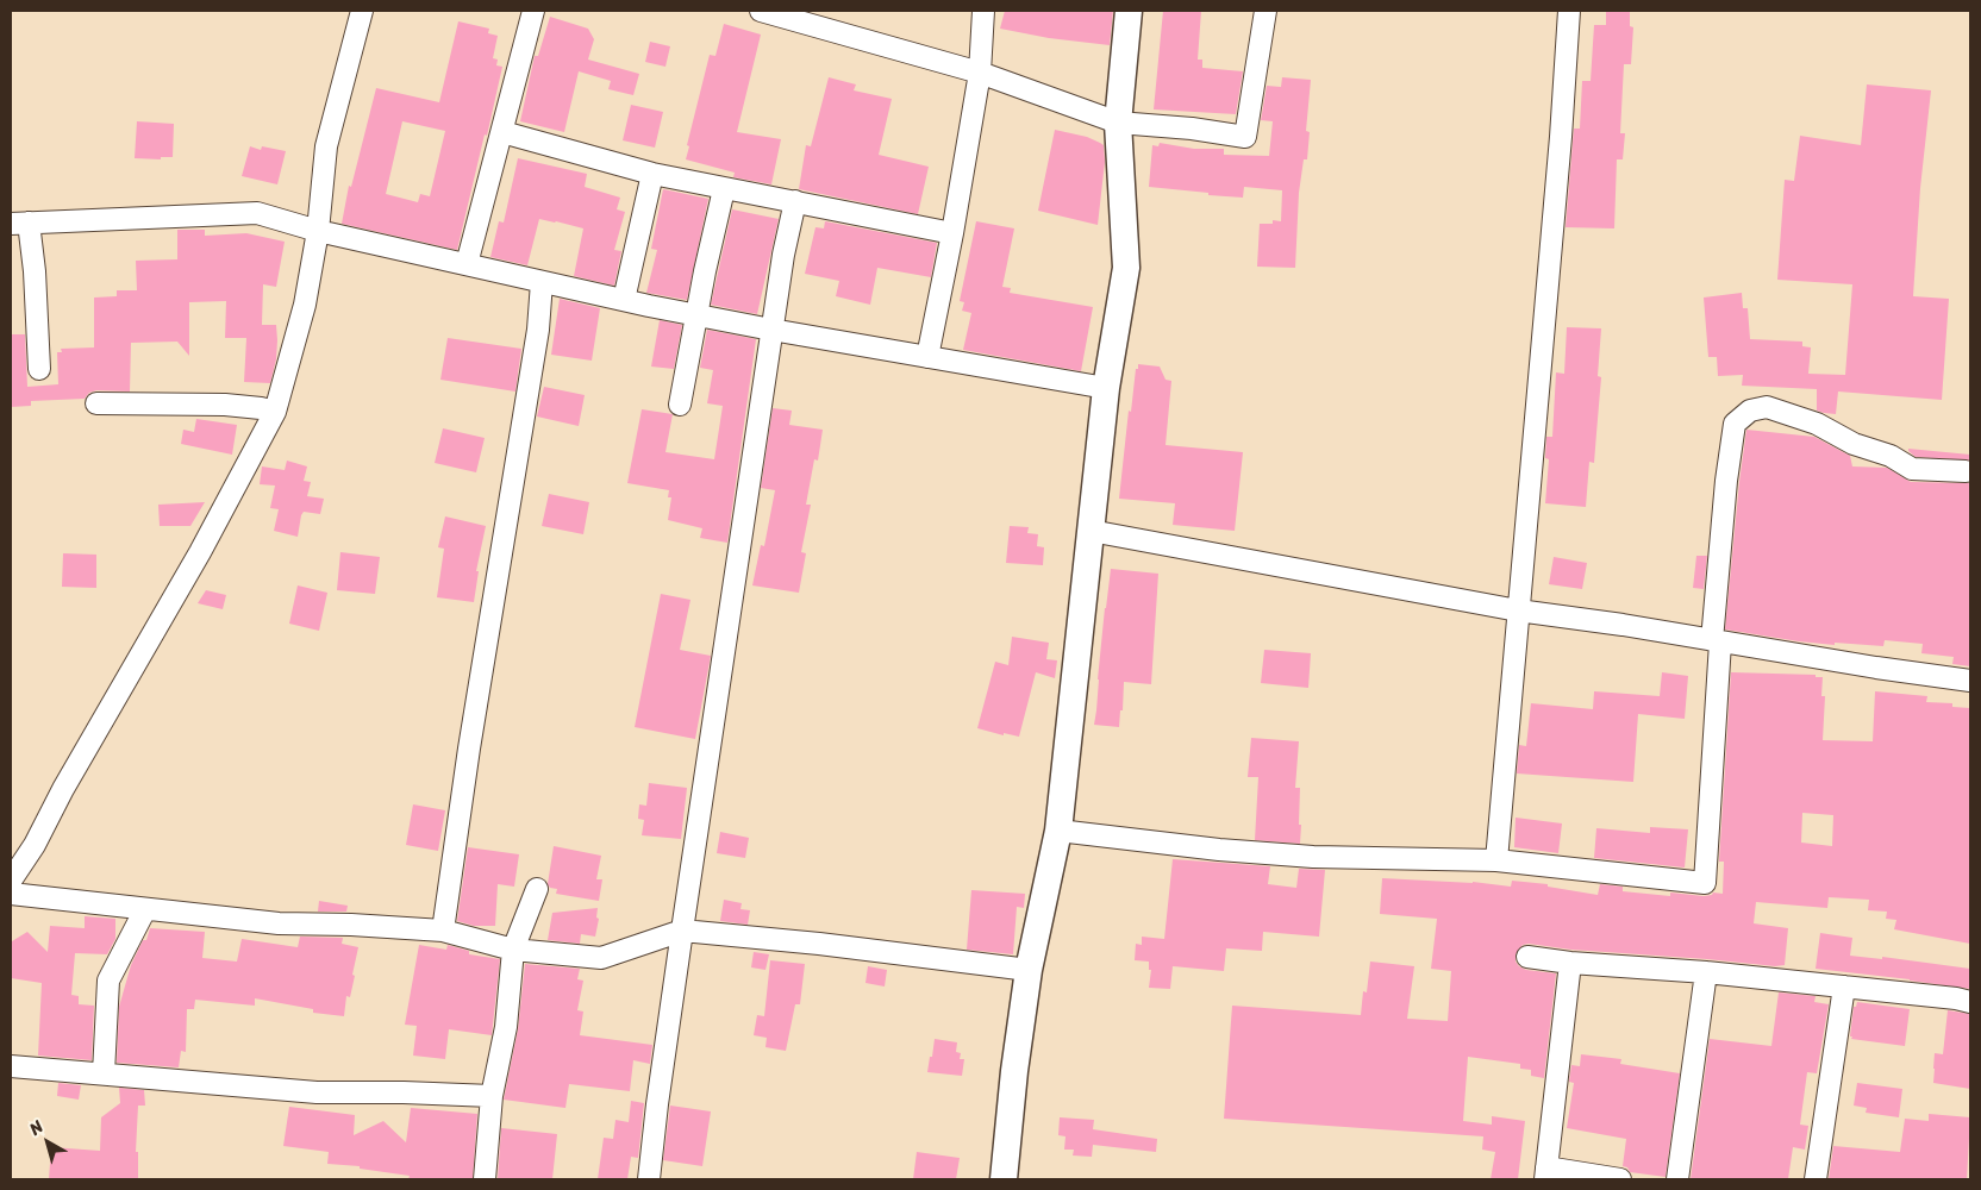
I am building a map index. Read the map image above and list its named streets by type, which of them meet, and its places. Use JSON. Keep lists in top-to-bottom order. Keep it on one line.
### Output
{"north":"top left"}
